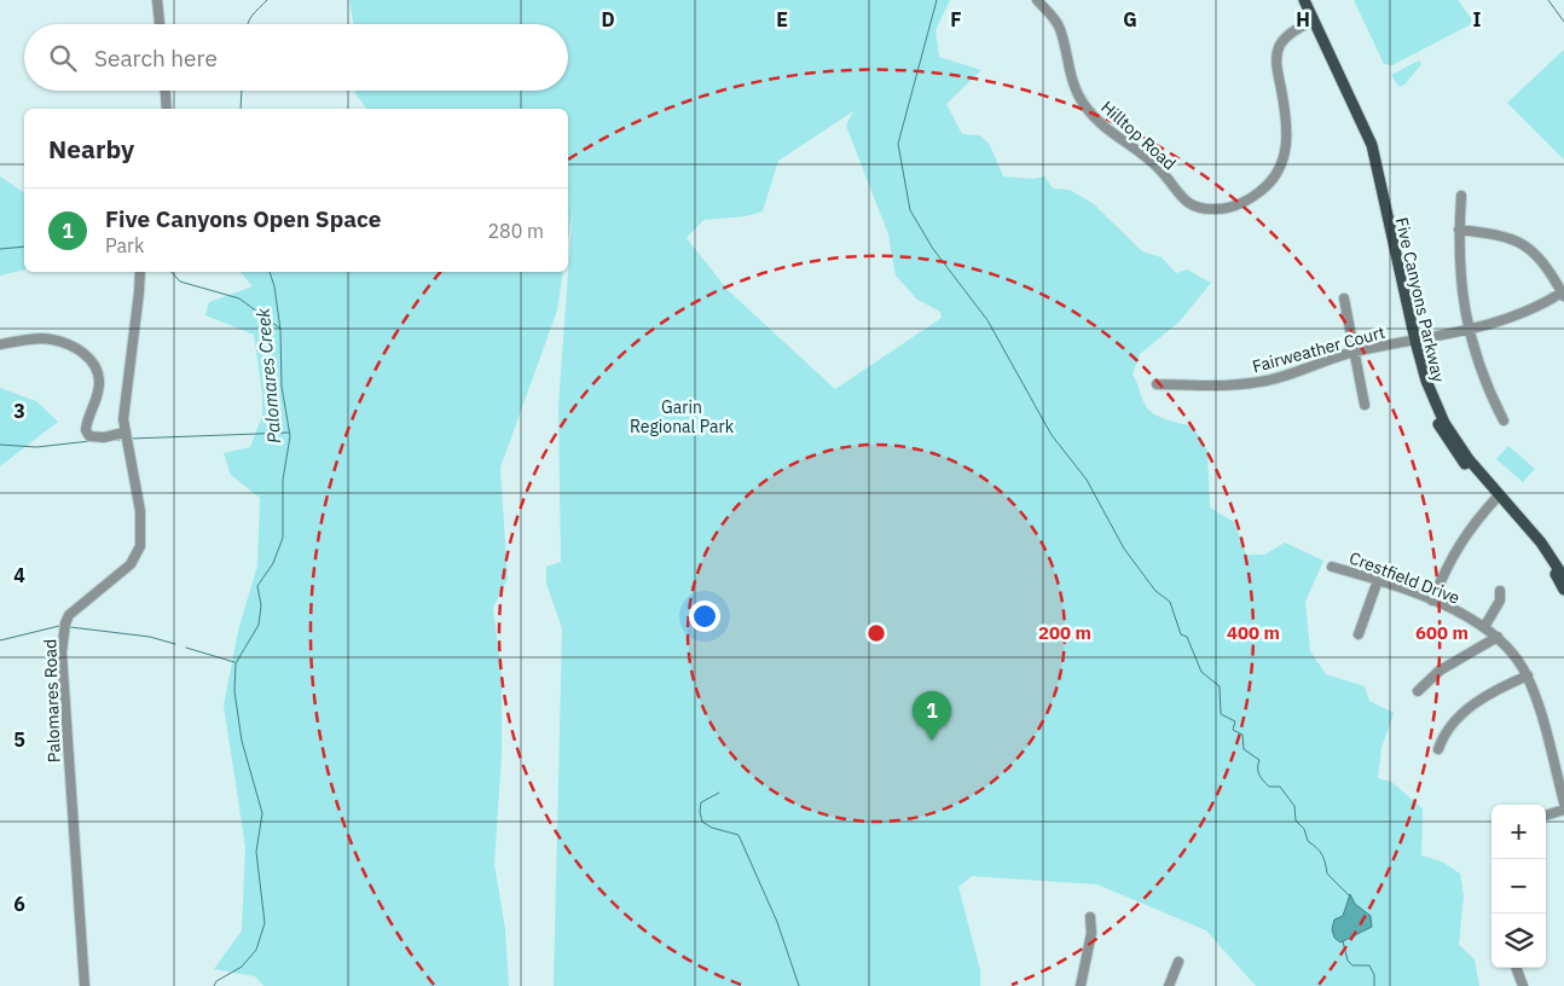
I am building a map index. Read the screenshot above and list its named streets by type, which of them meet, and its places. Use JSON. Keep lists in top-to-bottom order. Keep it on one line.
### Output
{"streets":{"main road":["Five Canyons Parkway"],"street":["Hilltop Road","Fairweather Court","Crestfield Drive","Palomares Road"]},"crossings":[["Hilltop Road","Five Canyons Parkway"],["Five Canyons Parkway","Fairweather Court"]],"water":["Palomares Creek"],"parks":["Garin Regional Park"],"page":{"search":"Search here","heading":"Nearby","list":[{"mark":"1","name":"Five Canyons Open Space","note":"Park","value":"280 m"}],"pins":"1","map_buttons":["+","−"]},"grid":{"columns":["D","E","F","G","H","I"],"rows":["3","4","5","6"]},"rings":["200 m","400 m","600 m"]}
